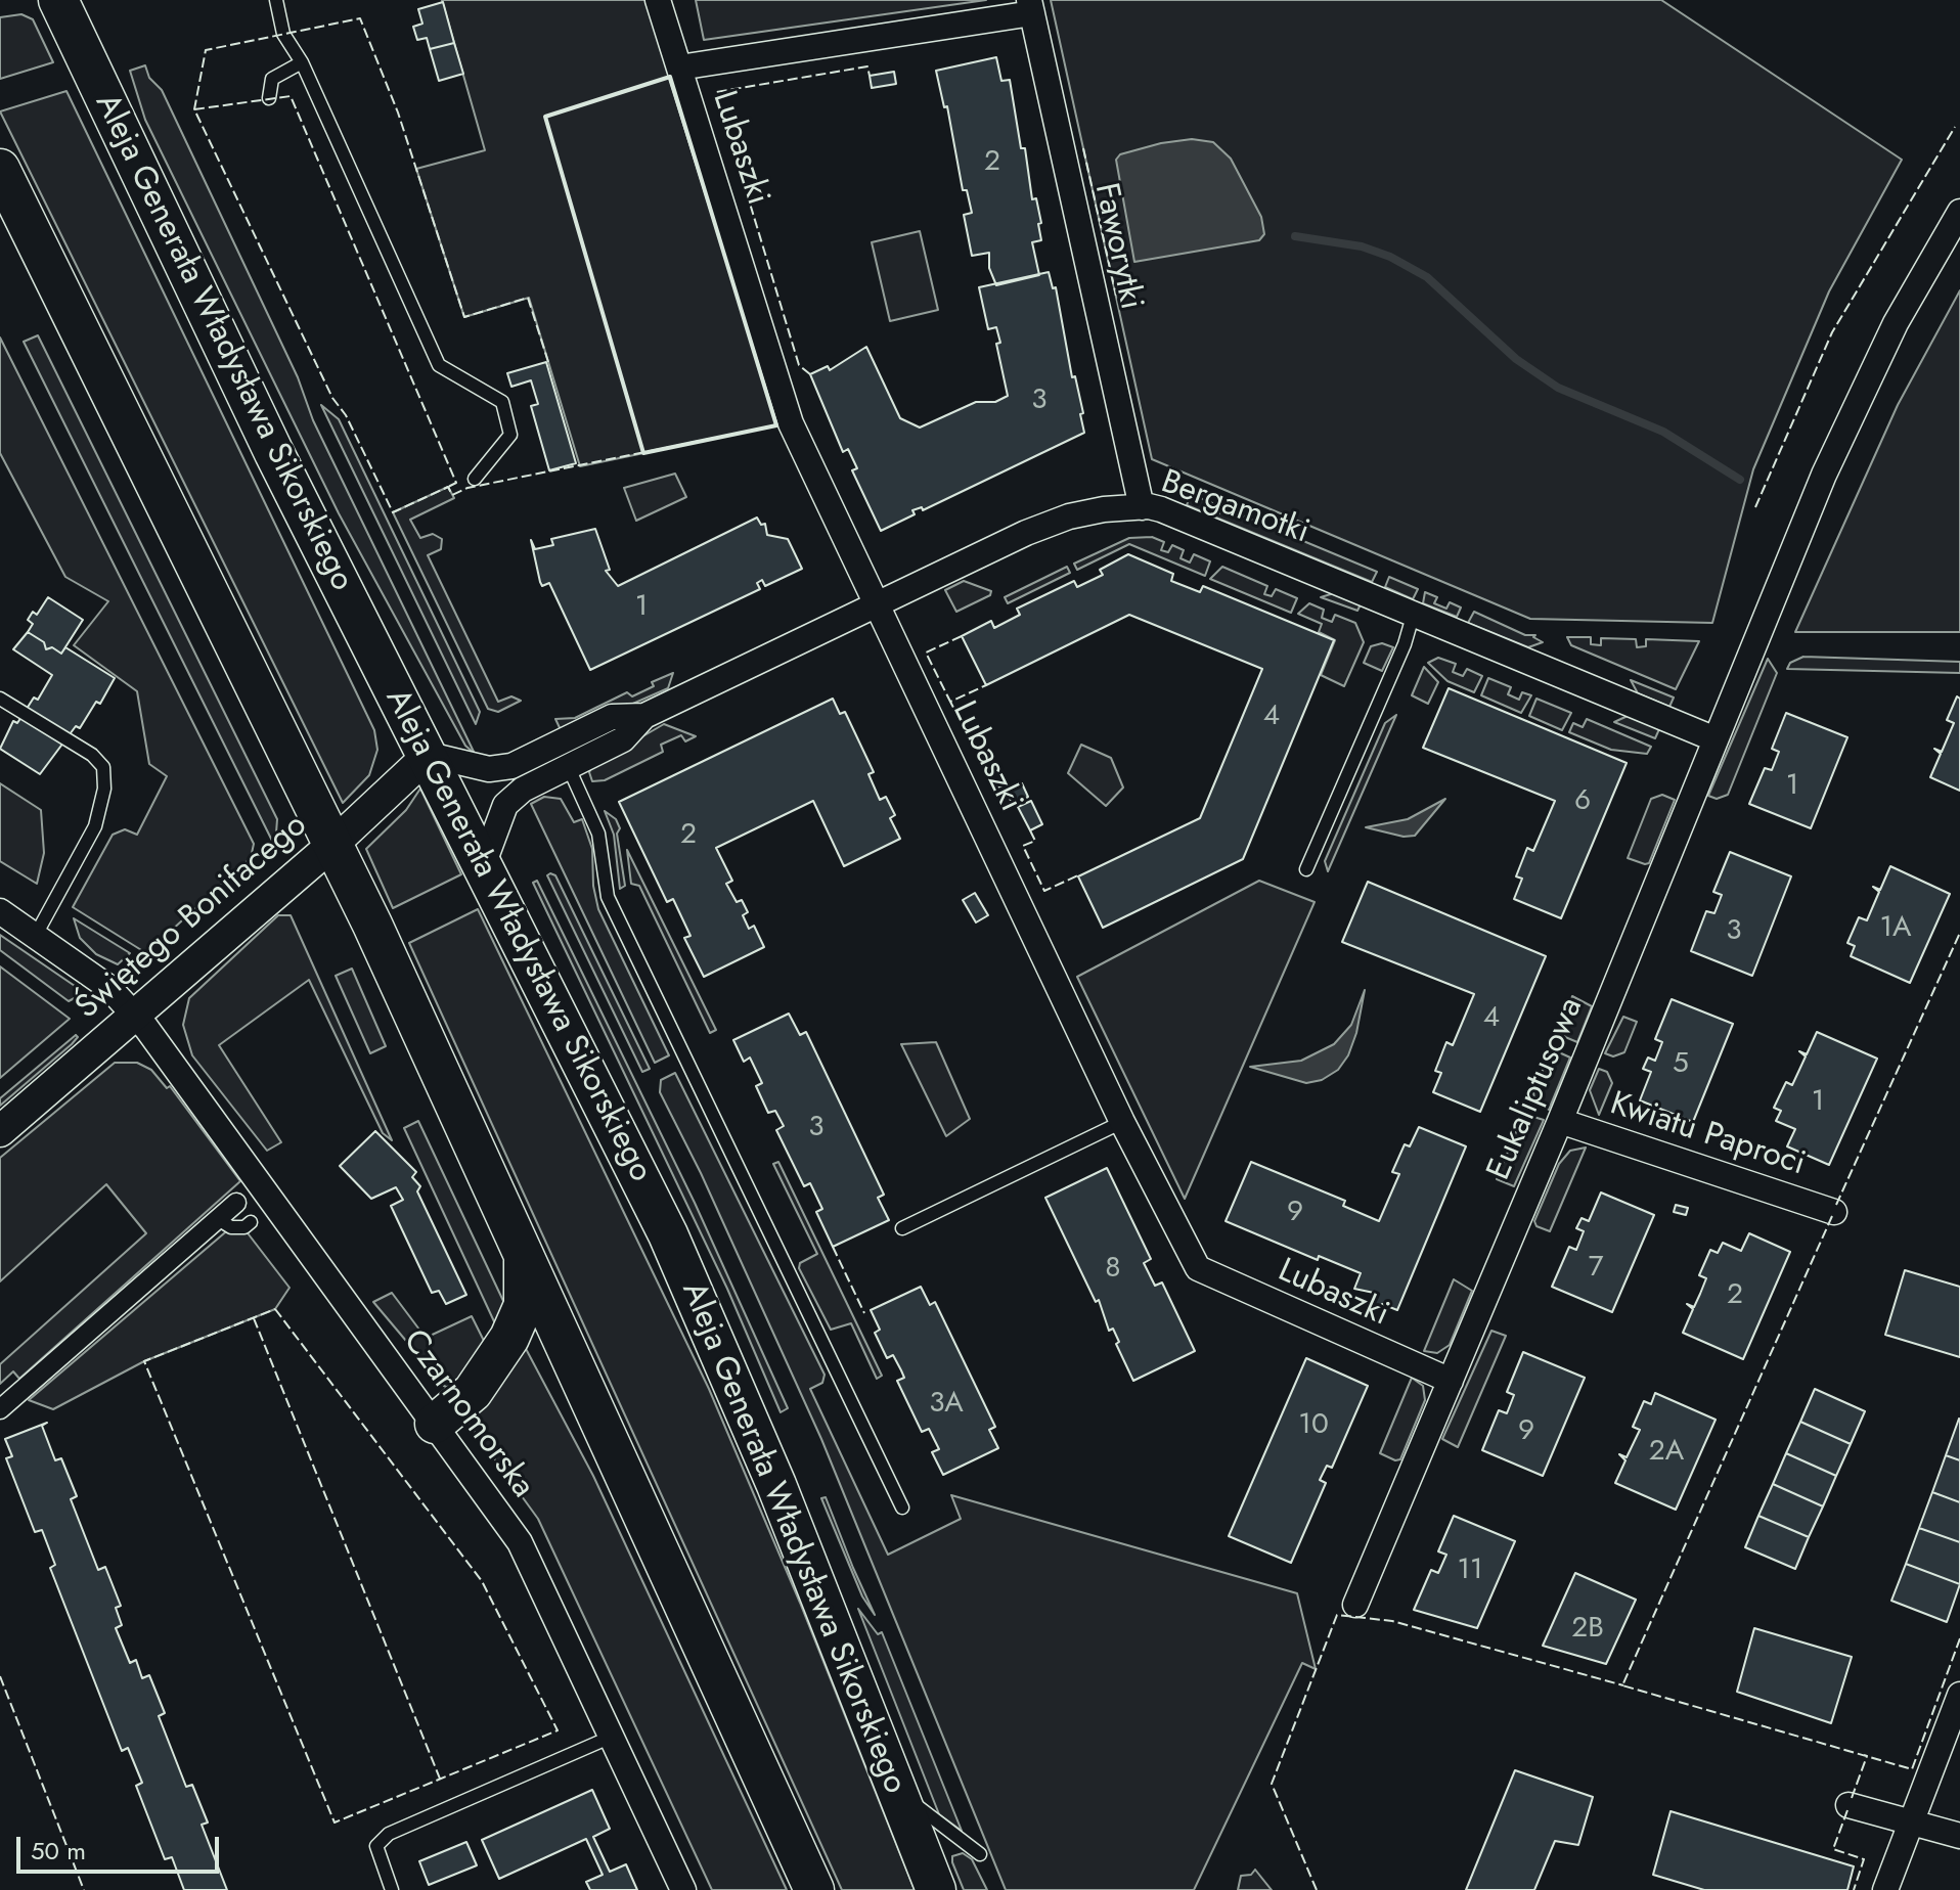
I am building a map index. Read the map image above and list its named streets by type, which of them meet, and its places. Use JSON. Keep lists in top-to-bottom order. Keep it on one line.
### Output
{"streets":{"main road":["Aleja Generała Władysława Sikorskiego"],"street":["Lubaszki","Faworytki","Bergamotki","Świętego Bonifacego","Eukaliptusowa","Kwiatu Paproci","Czarnomorska"]},"crossings":[["Lubaszki","Bergamotki"],["Lubaszki","Eukaliptusowa"],["Faworytki","Bergamotki"],["Aleja Generała Władysława Sikorskiego","Bergamotki"],["Aleja Generała Władysława Sikorskiego","Świętego Bonifacego"],["Bergamotki","Świętego Bonifacego"],["Bergamotki","Eukaliptusowa"],["Świętego Bonifacego","Czarnomorska"],["Eukaliptusowa","Kwiatu Paproci"]],"house_numbers":["2","3","1","4","1","6","2","1A","3","4","5","1","3","9","7","8","2","3A","10","9","2A","11","2B"],"scale_bar":"50 m"}
